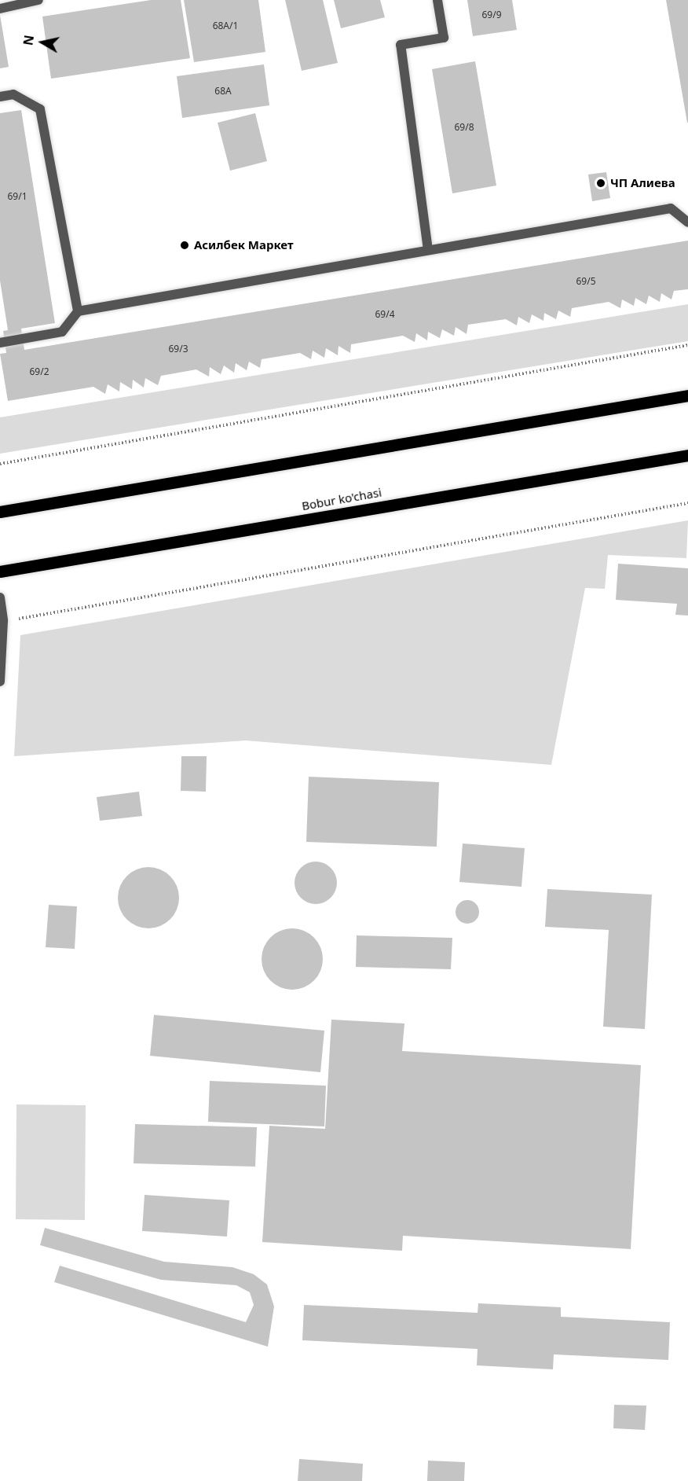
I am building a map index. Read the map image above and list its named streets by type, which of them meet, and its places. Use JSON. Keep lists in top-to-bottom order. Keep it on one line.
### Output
{"streets":{"main road":["Bobur ko'chasi"]},"places":["ЧП Алиева","Асилбек Маркет"],"house_numbers":["69/9","68A/1","68A","69/8","69/1","69/5","69/4","69/3","69/2"],"north":"left"}
